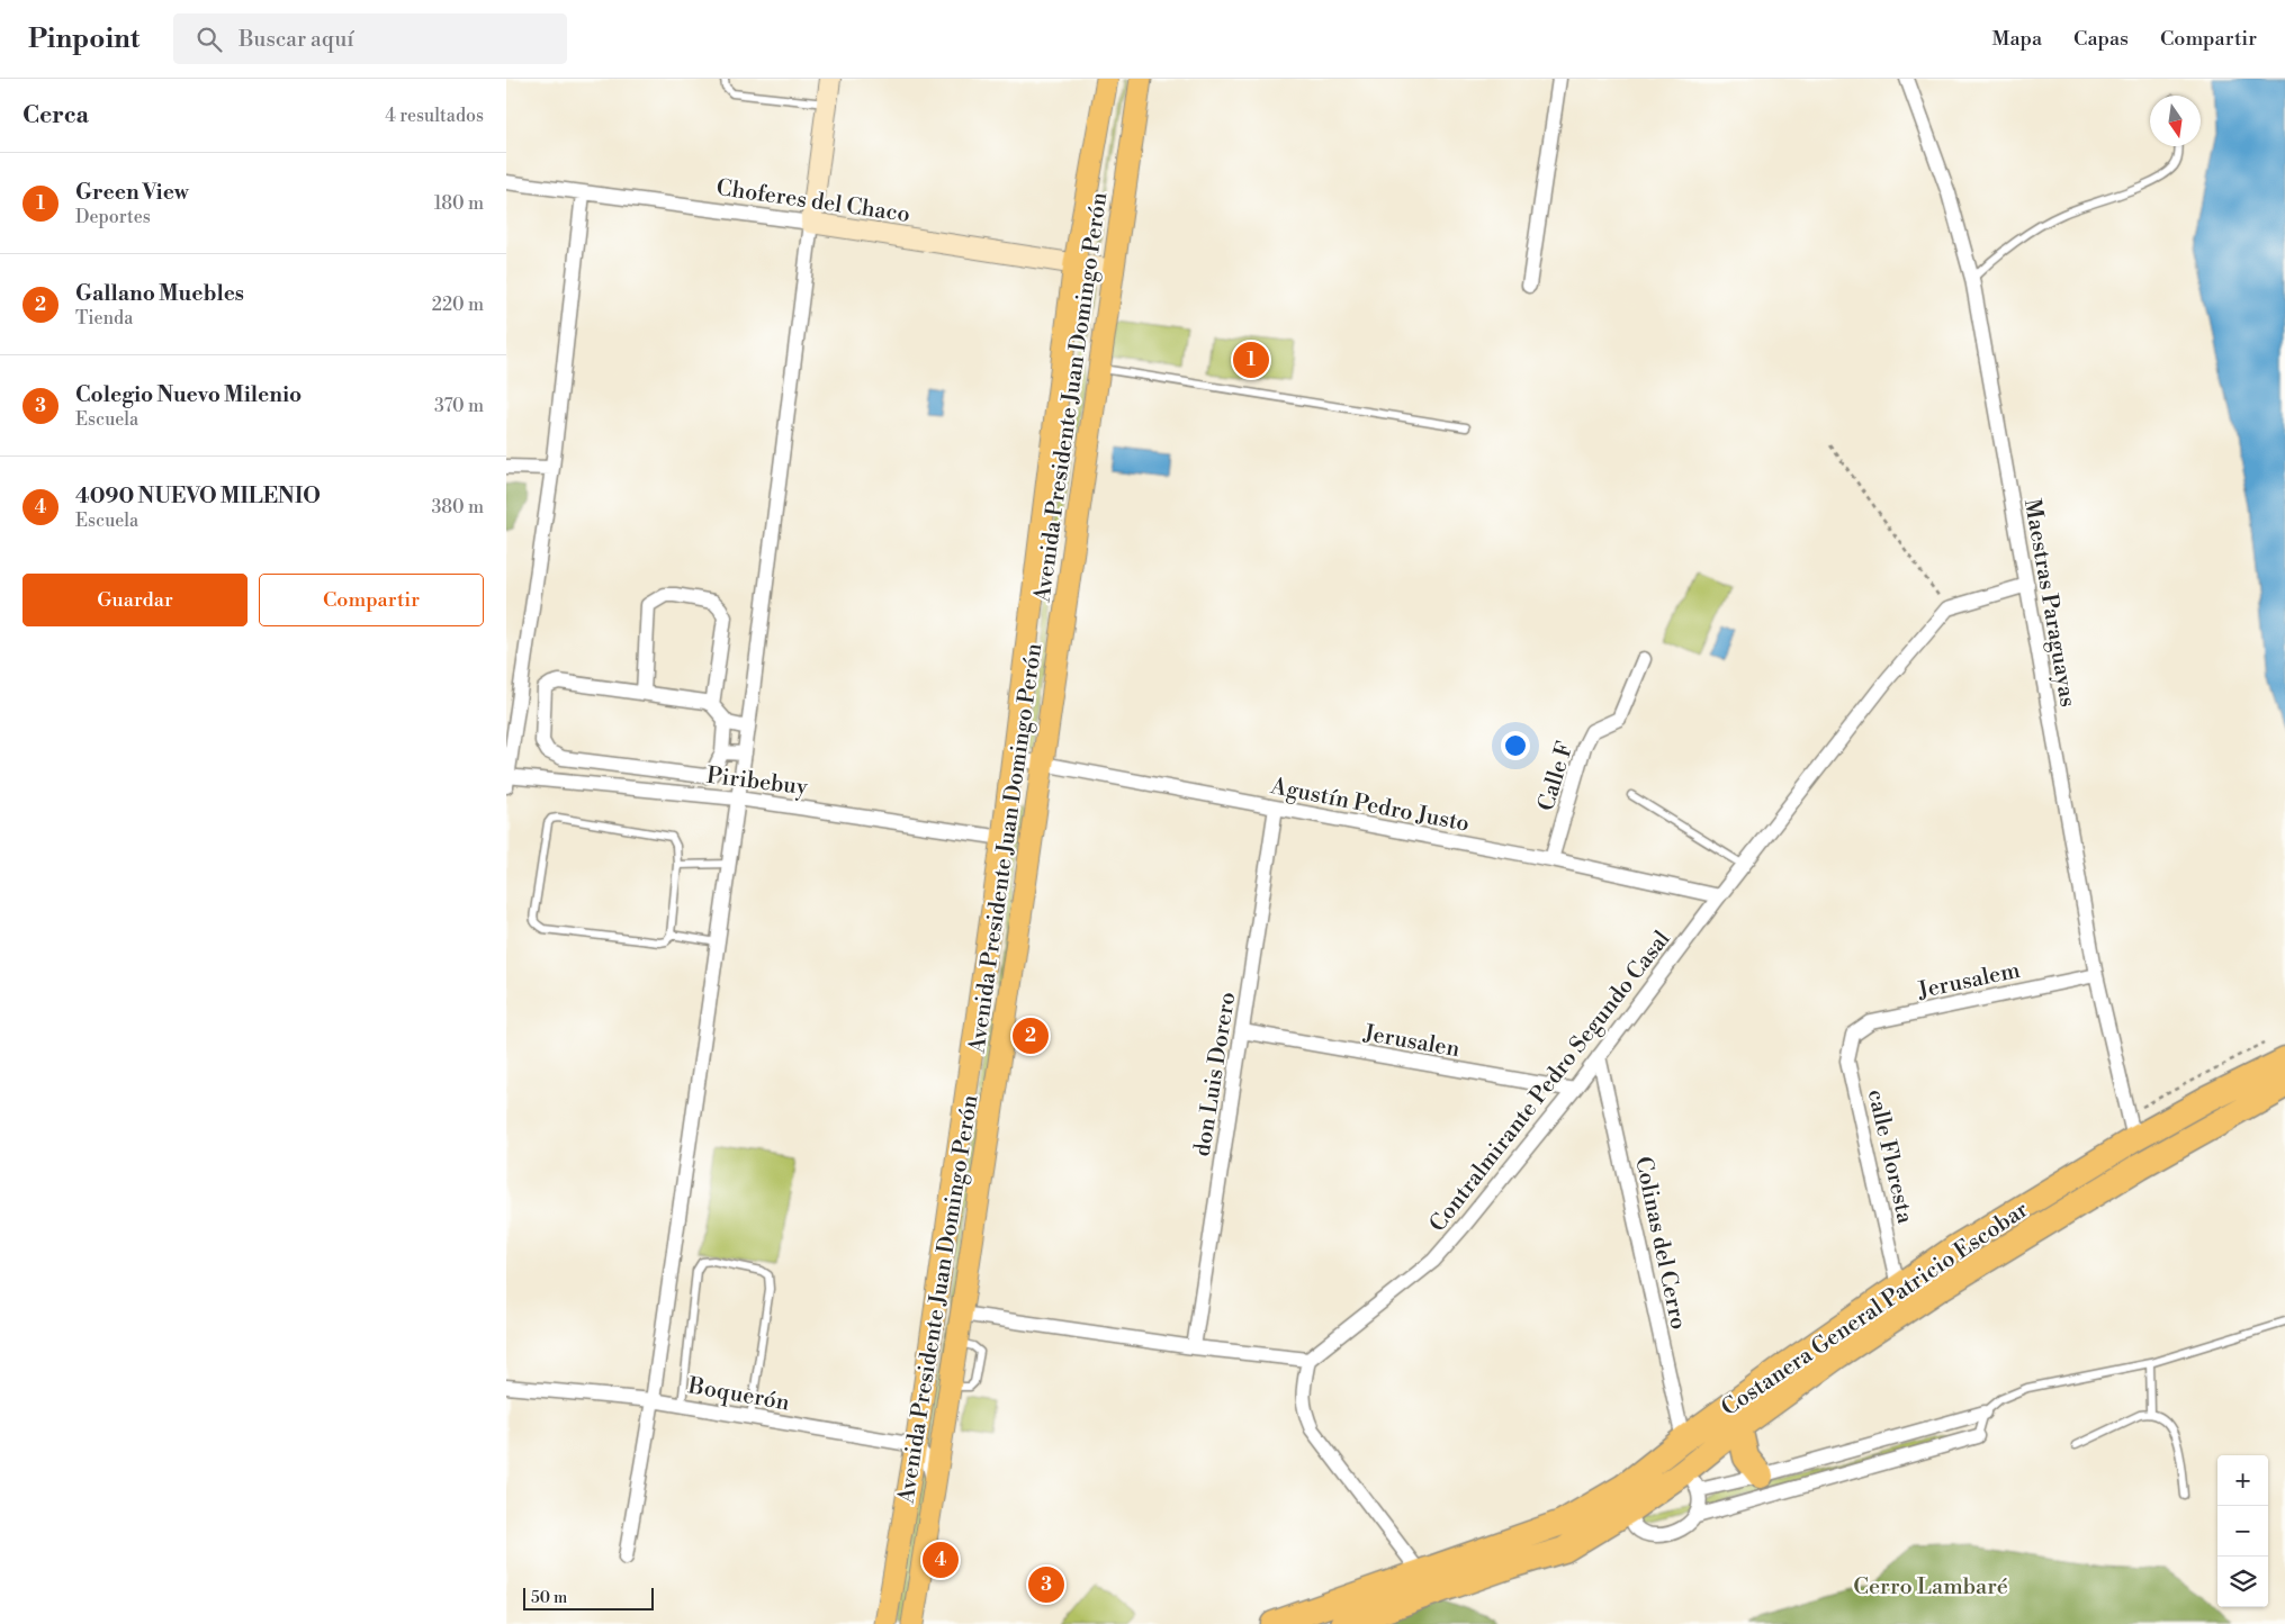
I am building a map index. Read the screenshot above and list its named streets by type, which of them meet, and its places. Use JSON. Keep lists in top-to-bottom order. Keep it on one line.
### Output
{"streets":{"highway":["Costanera General Patricio Escobar"],"main road":["Choferes del Chaco","Avenida Presidente Juan Domingo Perón"],"street":["Maestras Paraguayas","Calle F","Piribebuy","Agustín Pedro Justo","Jerusalem","Jerusalen","don Luis Dorero","Contralmirante Pedro Segundo Casal","calle Floresta","Colinas del Cerro","Boquerón"]},"crossings":[["Choferes del Chaco","Avenida Presidente Juan Domingo Perón"],["Avenida Presidente Juan Domingo Perón","Piribebuy"],["Avenida Presidente Juan Domingo Perón","Agustín Pedro Justo"],["Avenida Presidente Juan Domingo Perón","Boquerón"],["Maestras Paraguayas","Jerusalem"],["Maestras Paraguayas","Costanera General Patricio Escobar"],["Calle F","Agustín Pedro Justo"],["Agustín Pedro Justo","don Luis Dorero"],["Agustín Pedro Justo","Contralmirante Pedro Segundo Casal"],["Jerusalem","calle Floresta"],["Jerusalen","don Luis Dorero"],["Jerusalen","Contralmirante Pedro Segundo Casal"],["Contralmirante Pedro Segundo Casal","Colinas del Cerro"],["calle Floresta","Costanera General Patricio Escobar"],["Colinas del Cerro","Costanera General Patricio Escobar"]],"parks":["Cerro Lambaré"],"scale_bar":"50 m","north":"bottom","page":{"header":"Pinpoint","search":"Buscar aquí","nav":["Mapa","Capas","Compartir"],"heading":["Cerca","4 resultados"],"list":[{"mark":"1","name":"Green View","note":"Deportes","value":"180 m"},{"mark":"2","name":"Gallano Muebles","note":"Tienda","value":"220 m"},{"mark":"3","name":"Colegio Nuevo Milenio","note":"Escuela","value":"370 m"},{"mark":"4","name":"4090 NUEVO MILENIO","note":"Escuela","value":"380 m"}],"pins":["1","2","4","3"],"buttons":["Guardar","Compartir"],"map_buttons":["+","−"],"scale":"50 m"}}
